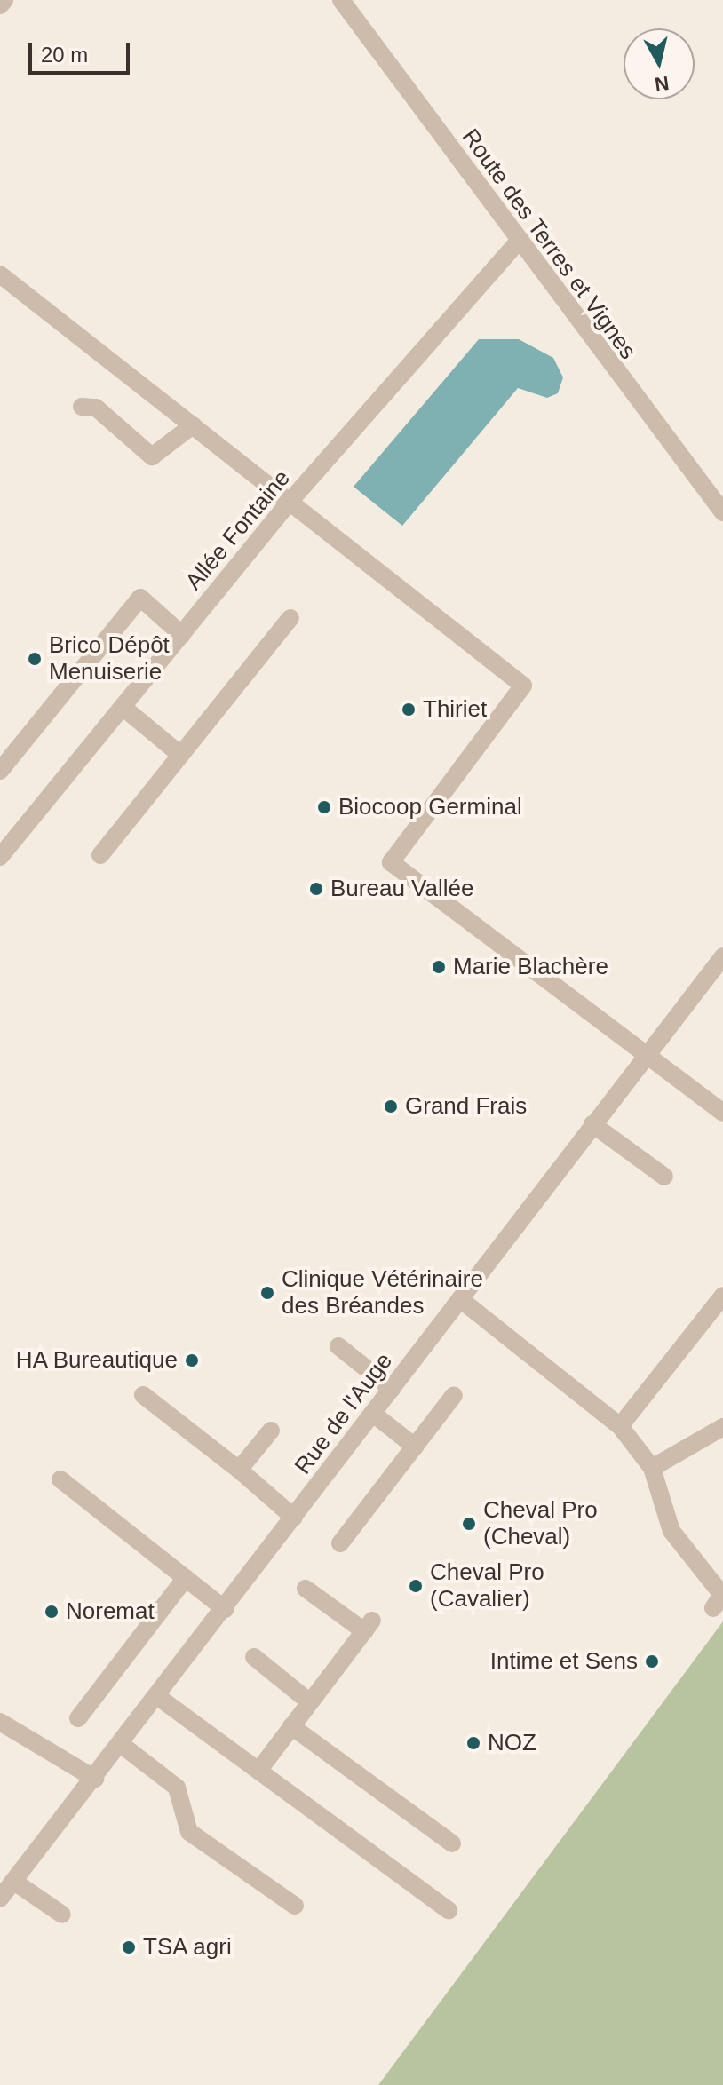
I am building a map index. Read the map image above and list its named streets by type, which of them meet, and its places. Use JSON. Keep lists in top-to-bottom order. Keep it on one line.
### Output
{"streets":{"street":["Route des Terres et Vignes","Allée Fontaine","Rue de l'Auge"]},"crossings":[["Route des Terres et Vignes","Allée Fontaine"]],"places":["Brico Dépôt Menuiserie","Thiriet","Biocoop Germinal","Bureau Vallée","Marie Blachère","Grand Frais","Clinique Vétérinaire des Bréandes","HA Bureautique","Cheval Pro (Cheval)","Cheval Pro (Cavalier)","Noremat","Intime et Sens","NOZ","TSA agri"],"scale_bar":"20 m","north":"bottom"}
